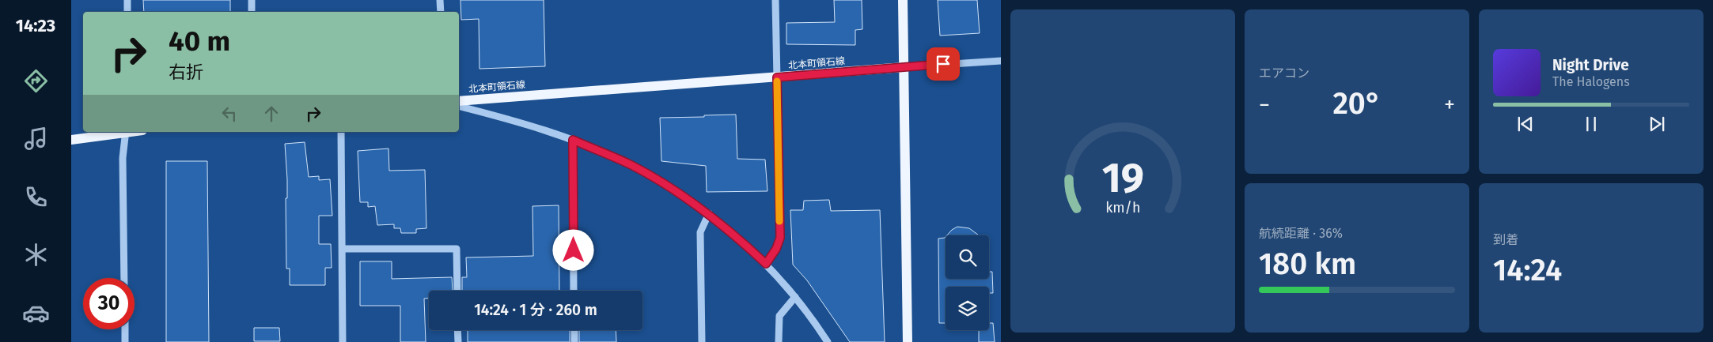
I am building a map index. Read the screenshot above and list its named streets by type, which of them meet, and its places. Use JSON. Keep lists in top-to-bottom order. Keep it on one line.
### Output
{"streets":{"main road":["北本町領石線"]},"page":{"tabs":"14:23","tile":["エアコン",["航続距離 · 36%","180 km"],["到着","14:24"]],"turn":["40 m","右折"],"song":["Night Drive","The Halogens"],"heat":["−","20°","+"],"limit":"30","trip":"14:24 · 1 分 · 260 m","gauge":["19","km/h"]}}
